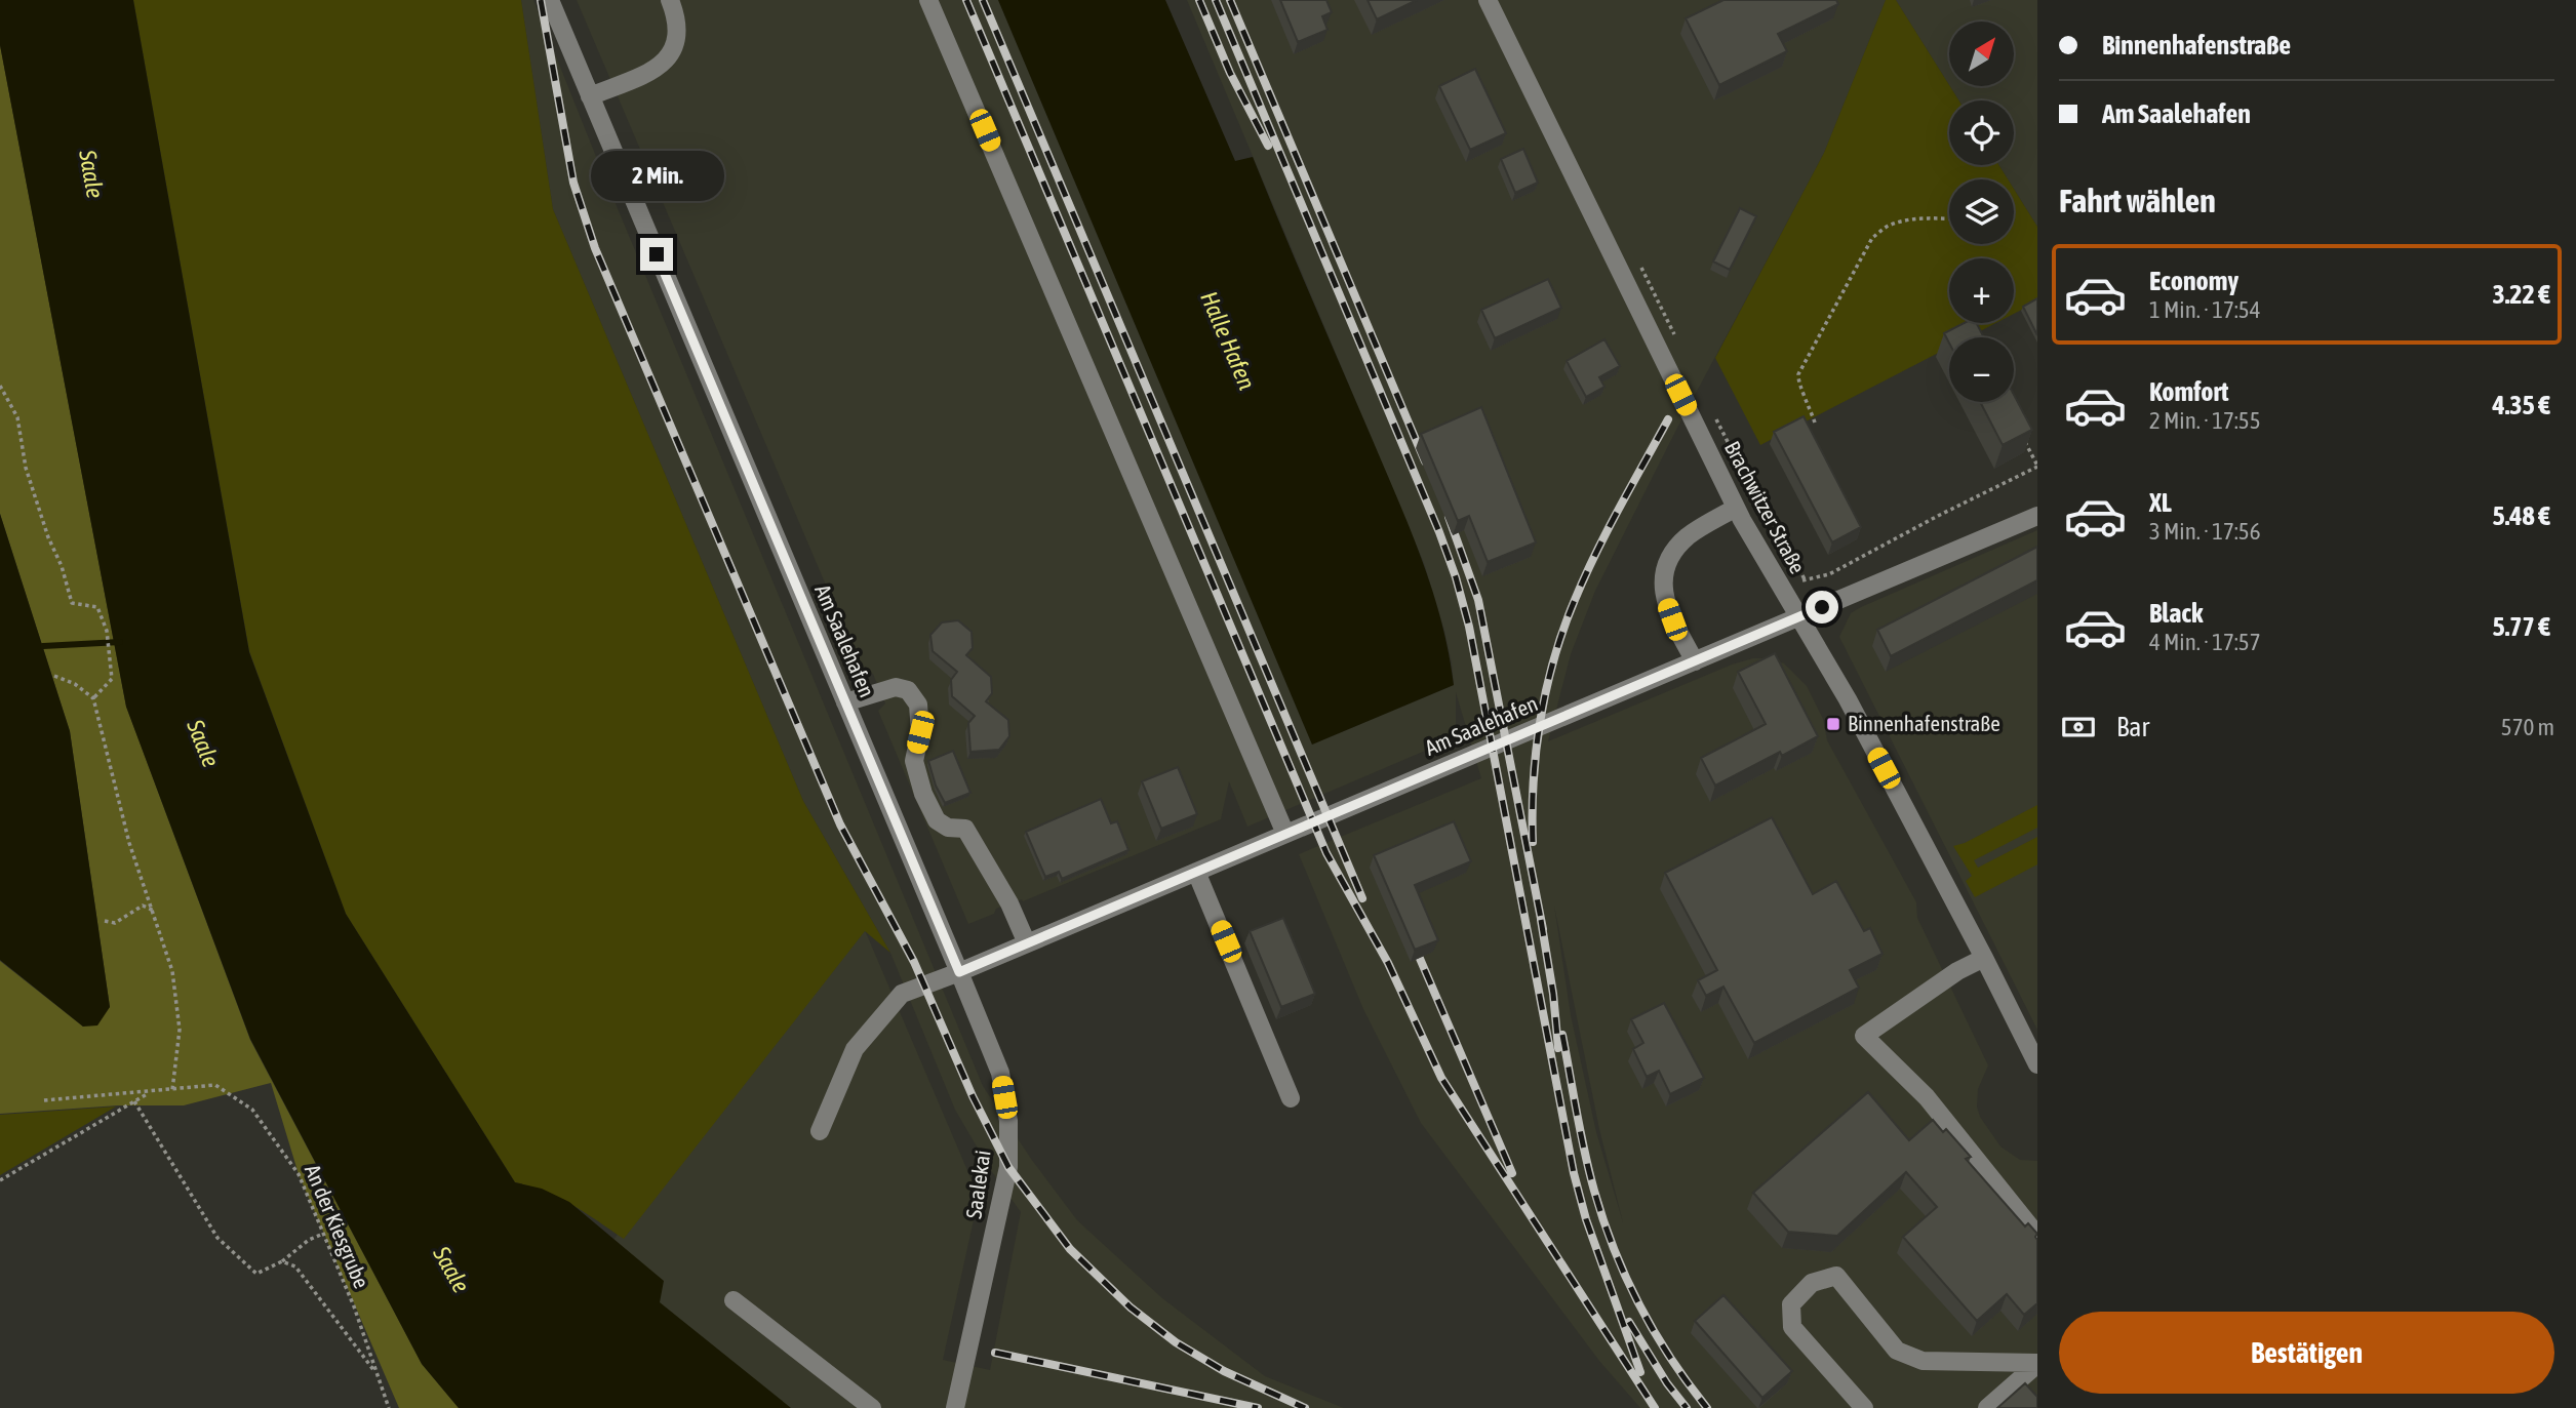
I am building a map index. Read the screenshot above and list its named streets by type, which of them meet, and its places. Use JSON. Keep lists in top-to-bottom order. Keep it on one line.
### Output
{"streets":{"street":["Brachwitzer Straße","Am Saalehafen","Saalekai"],"path":["An der Kiesgrube"]},"crossings":[["Am Saalehafen","Saalekai"]],"water":["Saale","Halle Hafen"],"places":{"transit":["Binnenhafenstraße"]},"north":"top right","page":{"banner":["Binnenhafenstraße","Am Saalehafen"],"map_buttons":["+","−"],"bubble":"2 Min.","heading":"Fahrt wählen","list":[{"name":"Economy","note":"1 Min. · 17:54","value":"3.22 €"},{"name":"Komfort","note":"2 Min. · 17:55","value":"4.35 €"},{"name":"XL","note":"3 Min. · 17:56","value":"5.48 €"},{"name":"Black","note":"4 Min. · 17:57","value":"5.77 €"}],"pay":["Bar","570 m"],"buttons":"Bestätigen"}}
